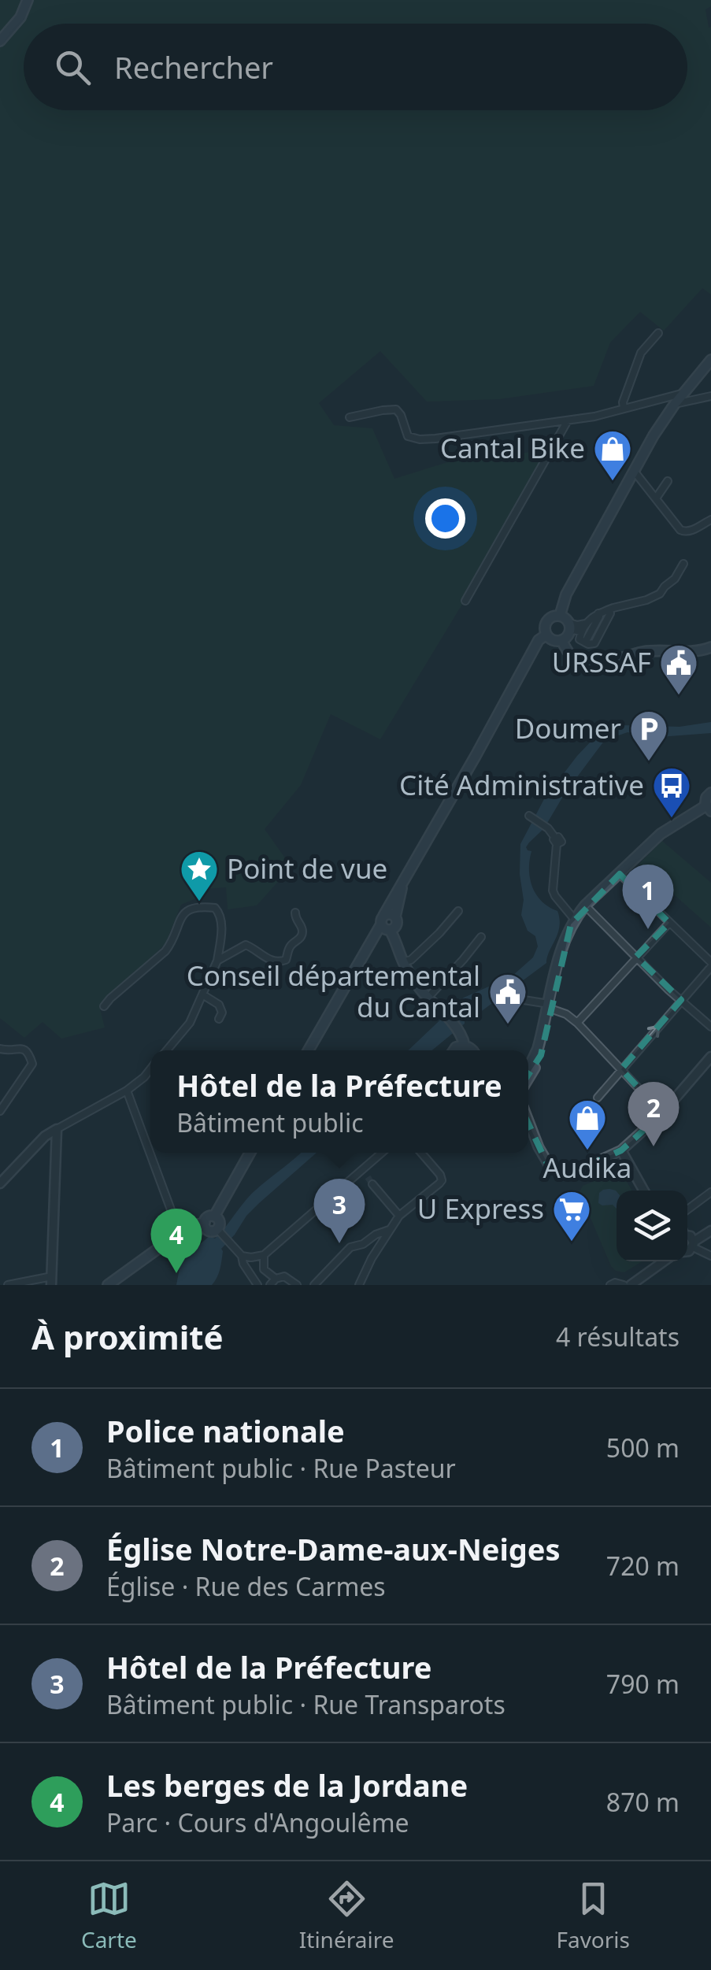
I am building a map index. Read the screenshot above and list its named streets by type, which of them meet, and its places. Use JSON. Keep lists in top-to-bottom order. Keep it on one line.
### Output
{"places":{"shop":["Cantal Bike","Audika"],"public building":["URSSAF","Conseil départemental du Cantal"],"parking":["Doumer"],"bus stop":["Cité Administrative"],"place":["Point de vue"],"supermarket":["U Express"]},"page":{"search":"Rechercher","pins":["1","2","3","4"],"popup":["Hôtel de la Préfecture","Bâtiment public"],"heading":["À proximité","4 résultats"],"list":[{"mark":"1","name":"Police nationale","note":"Bâtiment public · Rue Pasteur","value":"500 m"},{"mark":"2","name":"Église Notre-Dame-aux-Neiges","note":"Église · Rue des Carmes","value":"720 m"},{"mark":"3","name":"Hôtel de la Préfecture","note":"Bâtiment public · Rue Transparots","value":"790 m"},{"mark":"4","name":"Les berges de la Jordane","note":"Parc · Cours d'Angoulême","value":"870 m"}],"nav":["Carte","Itinéraire","Favoris"]}}
